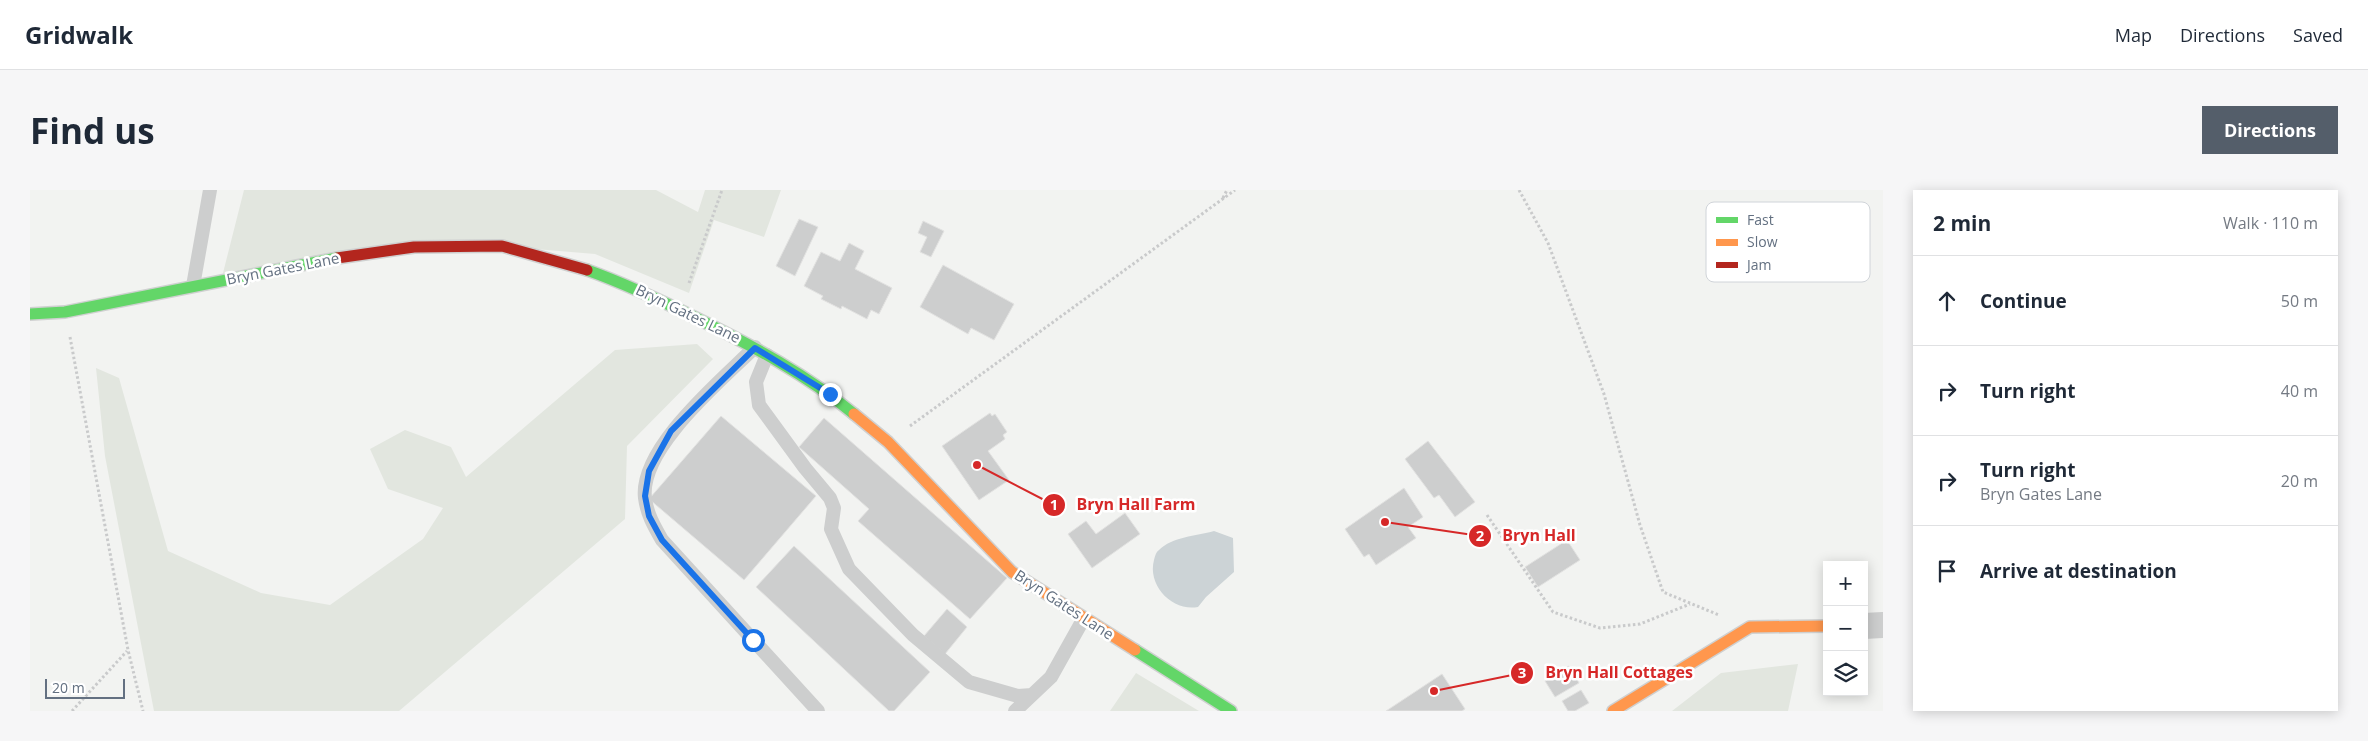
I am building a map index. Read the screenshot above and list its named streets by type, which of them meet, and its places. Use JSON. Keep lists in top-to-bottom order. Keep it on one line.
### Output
{"streets":{"street":["Bryn Gates Lane"]},"places":["Bryn Hall Farm","Bryn Hall","Bryn Hall Cottages"],"legend":["Fast","Slow","Jam"],"scale_bar":"20 m","page":{"header":"Gridwalk","nav":["Map","Directions","Saved"],"buttons":"Directions","title":"Find us","heading":["2 min","Walk · 110 m"],"list":[["Continue","50 m"],["Turn right","40 m"],["Turn right","Bryn Gates Lane","20 m"],"Arrive at destination"],"map_buttons":["+","−"],"scale":"20 m"}}
